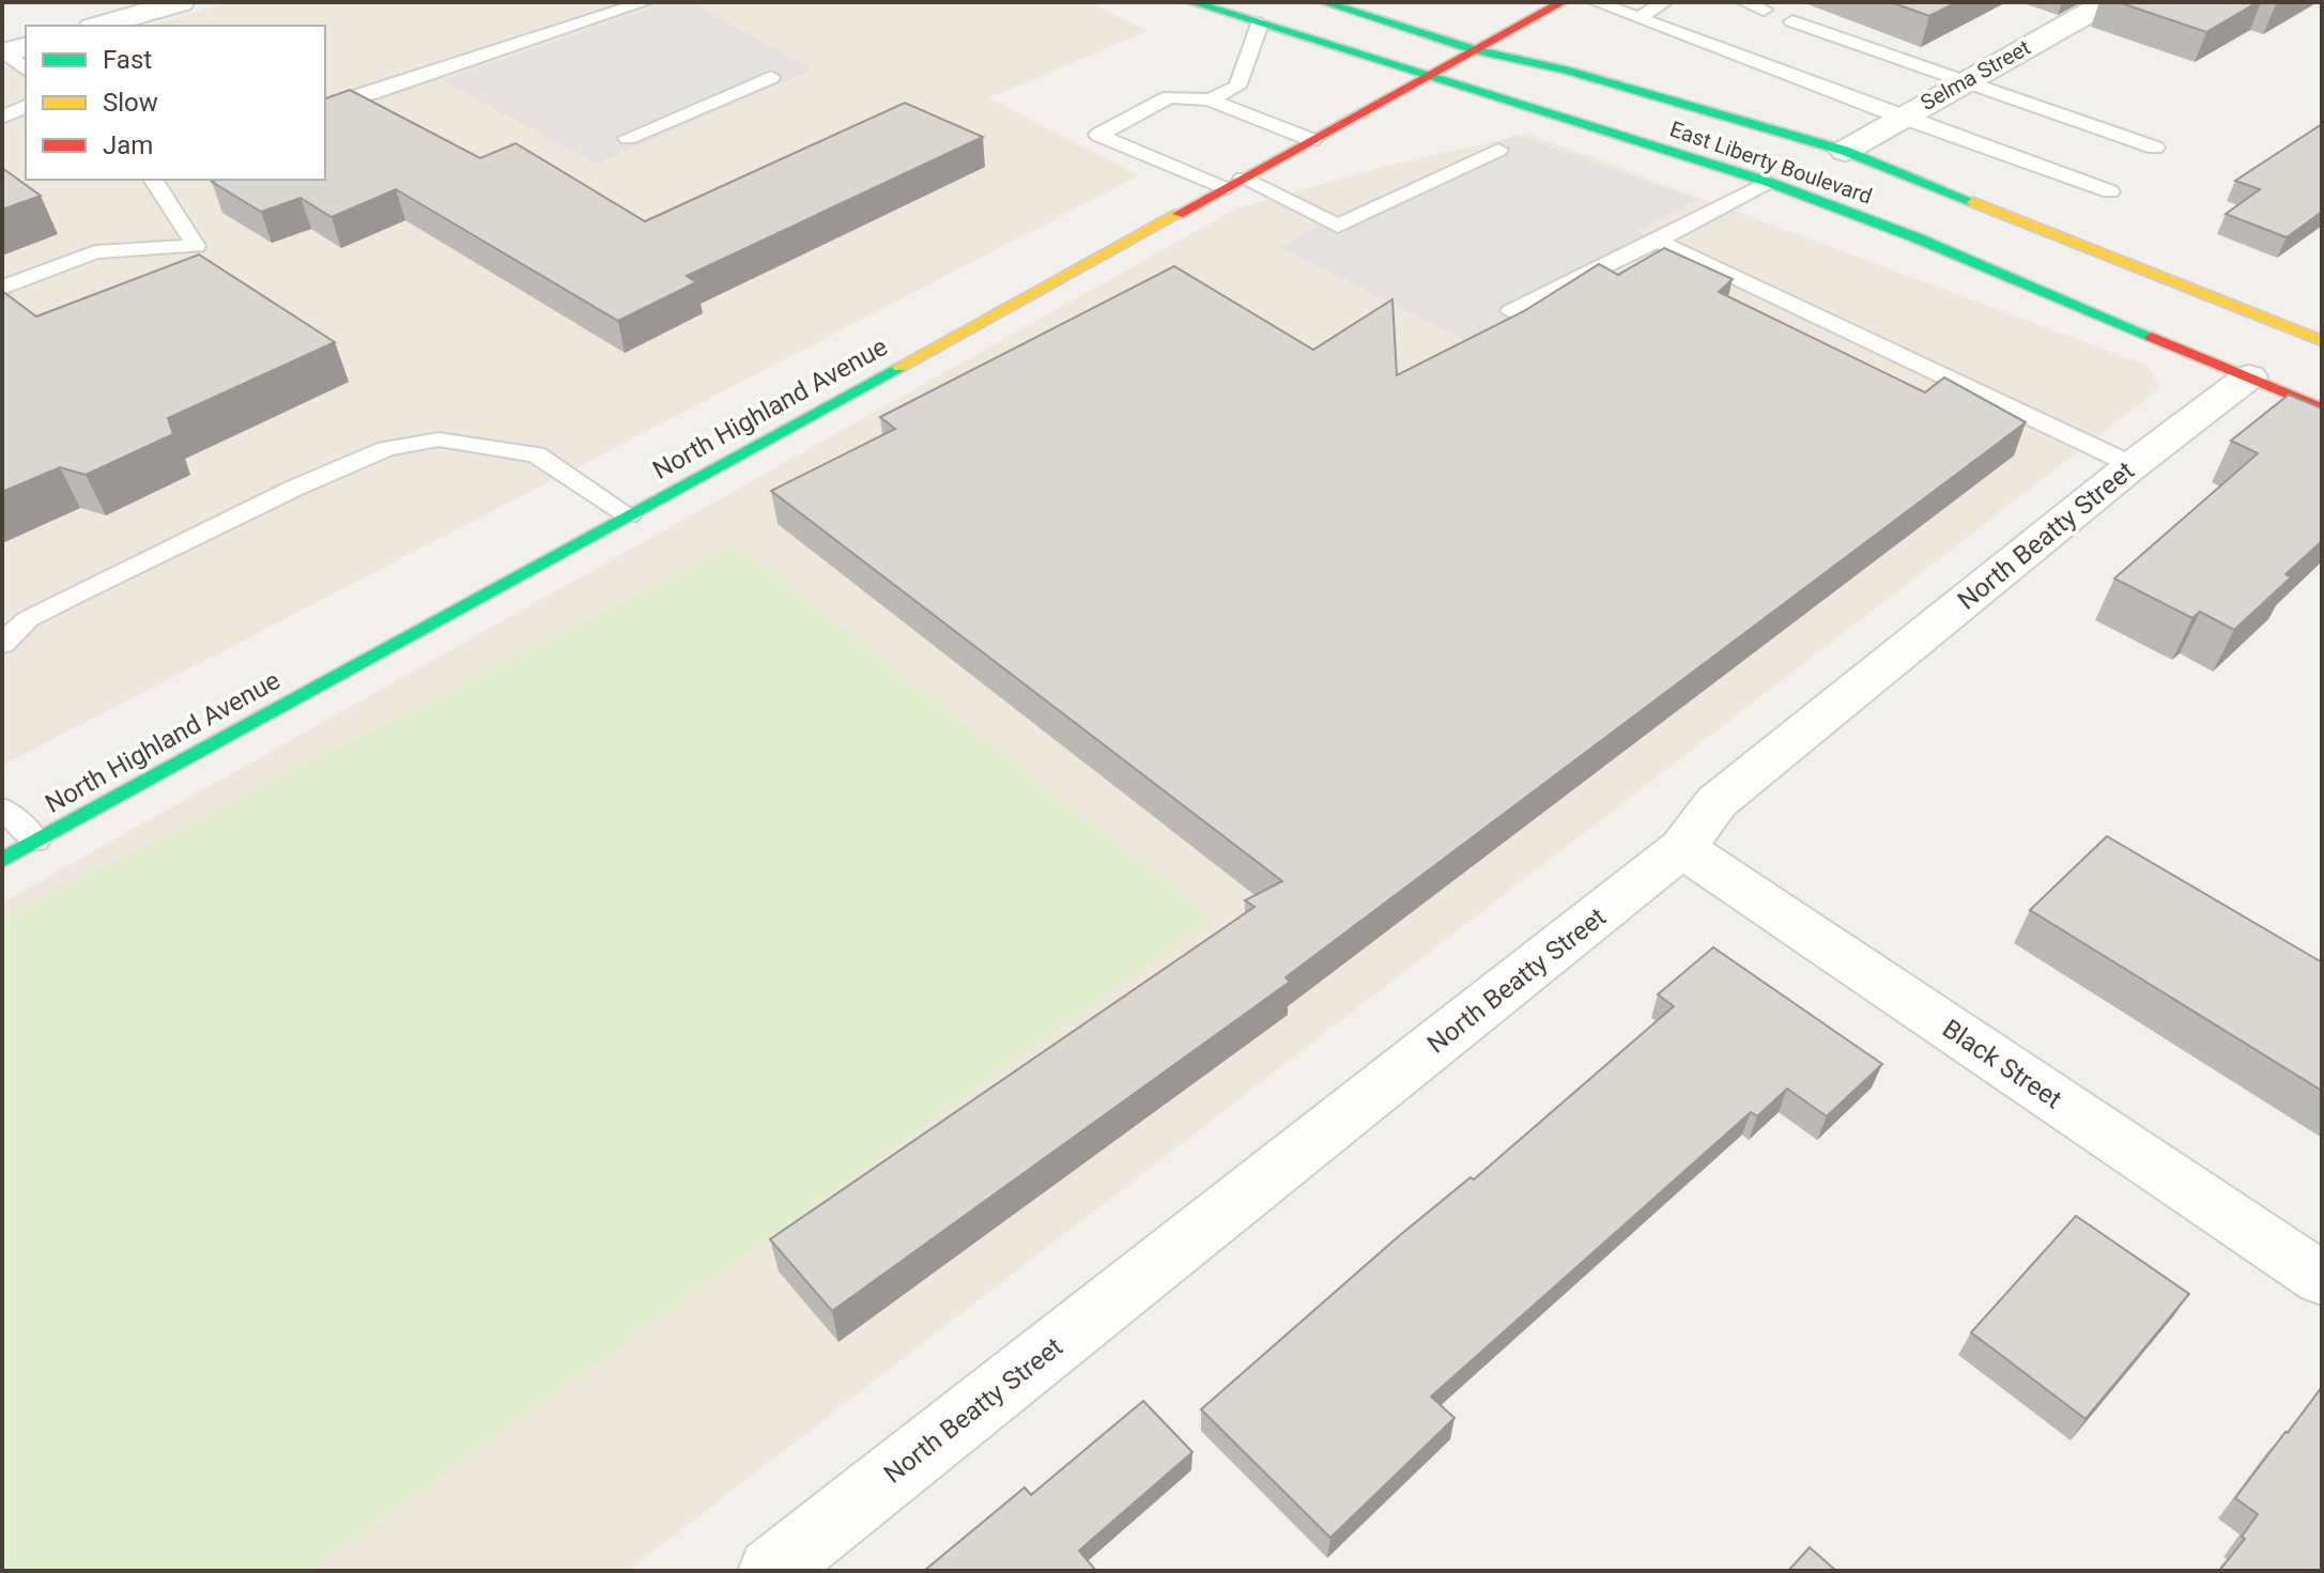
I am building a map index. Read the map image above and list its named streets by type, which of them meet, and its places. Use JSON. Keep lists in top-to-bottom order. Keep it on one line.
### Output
{"streets":{"main road":["East Liberty Boulevard","North Highland Avenue"],"street":["Selma Street","North Beatty Street","Black Street"]},"crossings":[["Selma Street","East Liberty Boulevard"],["East Liberty Boulevard","North Highland Avenue"],["East Liberty Boulevard","North Beatty Street"],["North Beatty Street","Black Street"]],"legend":["Fast","Slow","Jam"]}
